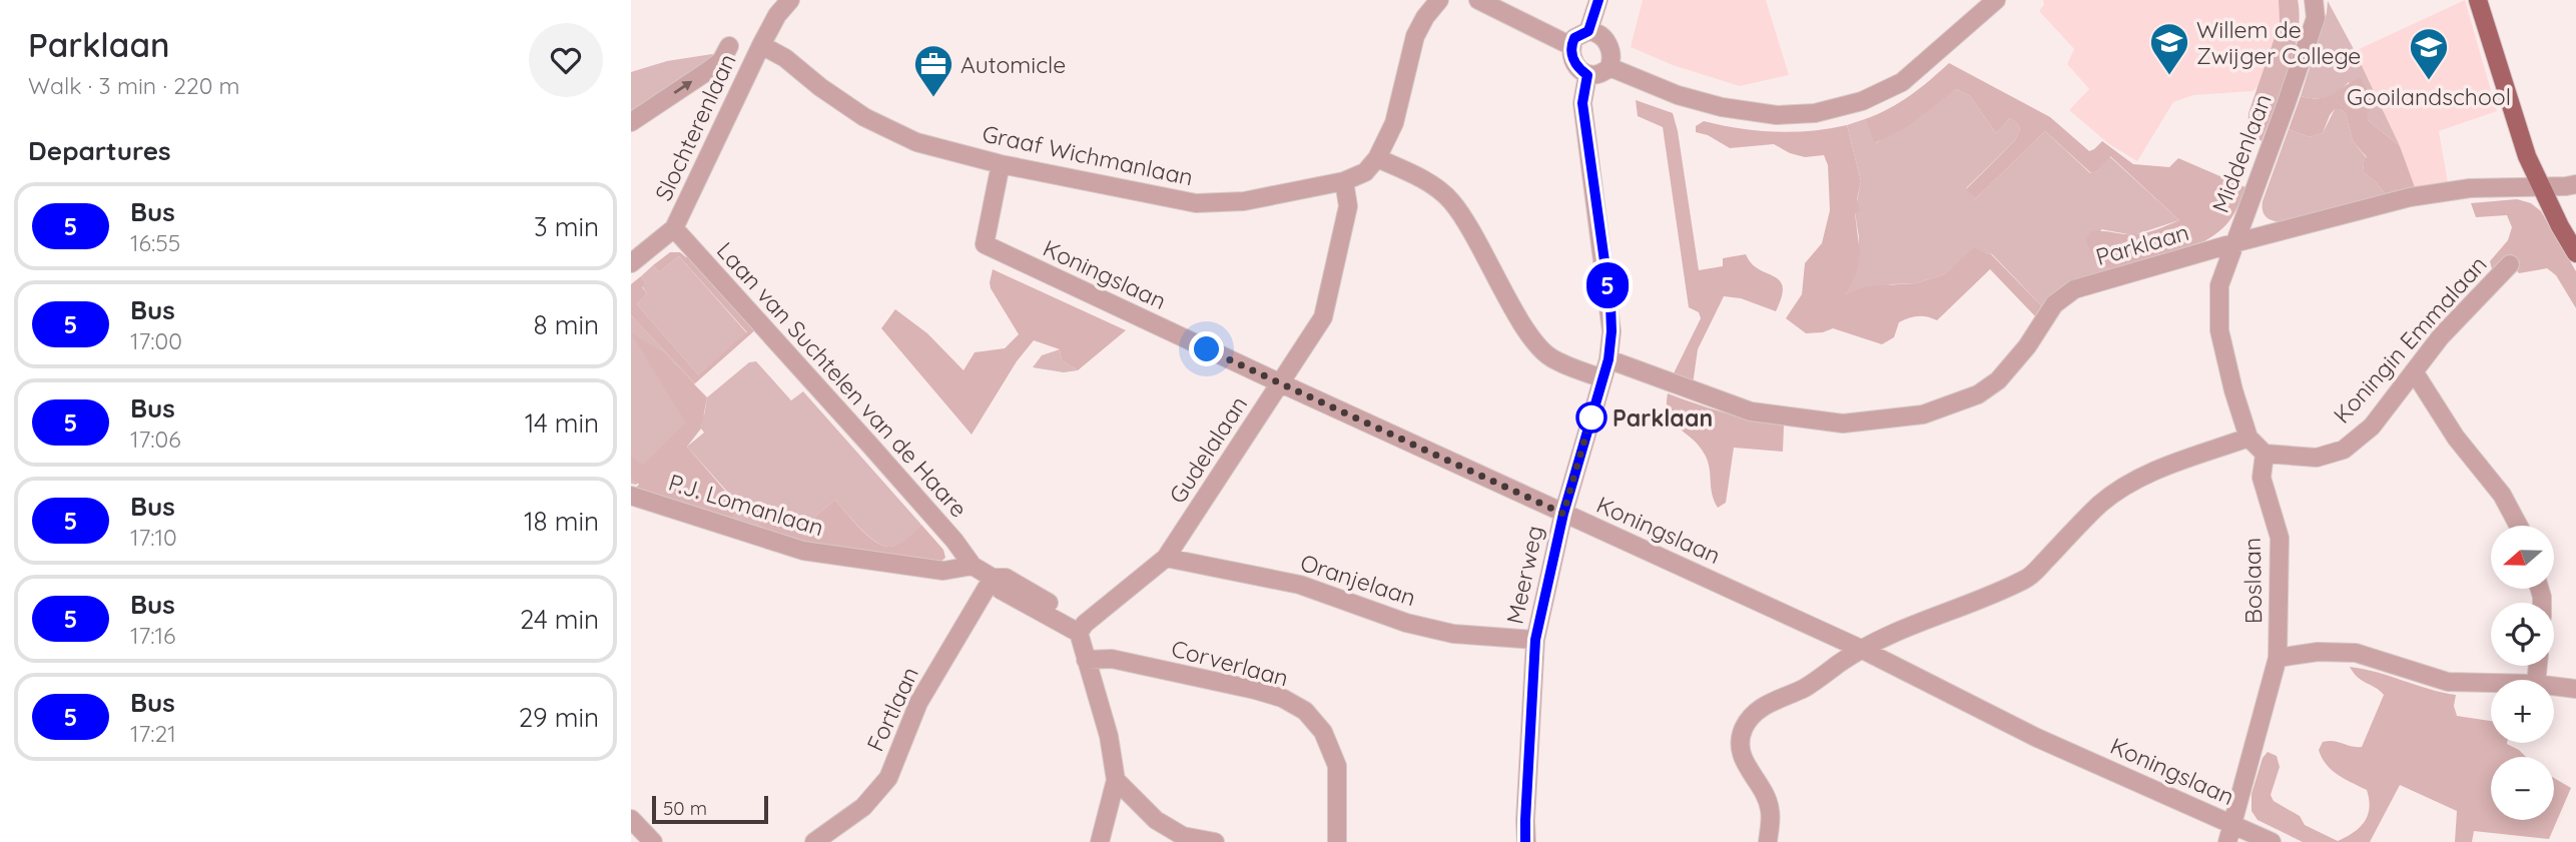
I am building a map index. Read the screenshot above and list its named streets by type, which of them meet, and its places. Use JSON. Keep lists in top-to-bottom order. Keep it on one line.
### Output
{"streets":{"street":["Slochterenlaan","Middenlaan","Graaf Wichmanlaan","Parklaan","Koningslaan","Koningin Emmalaan","Laan van Suchtelen van de Haare","Gudelalaan","P.J. Lomanlaan","Meerweg","Oranjelaan","Boslaan","Corverlaan","Fortlaan"]},"crossings":[["Slochterenlaan","Graaf Wichmanlaan"],["Slochterenlaan","Laan van Suchtelen van de Haare"],["Middenlaan","Parklaan"],["Graaf Wichmanlaan","Koningslaan"],["Graaf Wichmanlaan","Gudelalaan"],["Parklaan","Meerweg"],["Koningslaan","Gudelalaan"],["Koningslaan","Meerweg"],["Koningslaan","Boslaan"],["Koningin Emmalaan","Boslaan"],["Laan van Suchtelen van de Haare","P.J. Lomanlaan"],["Gudelalaan","Oranjelaan"],["Meerweg","Oranjelaan"]],"places":{"school or university":["Willem de Zwijger College","Gooilandschool"],"office":["Automicle"],"other":["Parklaan"]},"lines":["bus line 5"],"scale_bar":"50 m","north":"left","page":{"heading":[["Parklaan","Walk · 3 min · 220 m"],"Departures"],"on_map":"5","list":[{"mark":"5","name":"Bus","note":"16:55","value":"3 min"},{"mark":"5","name":"Bus","note":"17:00","value":"8 min"},{"mark":"5","name":"Bus","note":"17:06","value":"14 min"},{"mark":"5","name":"Bus","note":"17:10","value":"18 min"},{"mark":"5","name":"Bus","note":"17:16","value":"24 min"},{"mark":"5","name":"Bus","note":"17:21","value":"29 min"}],"map_buttons":["+","−"],"scale":"50 m"}}
